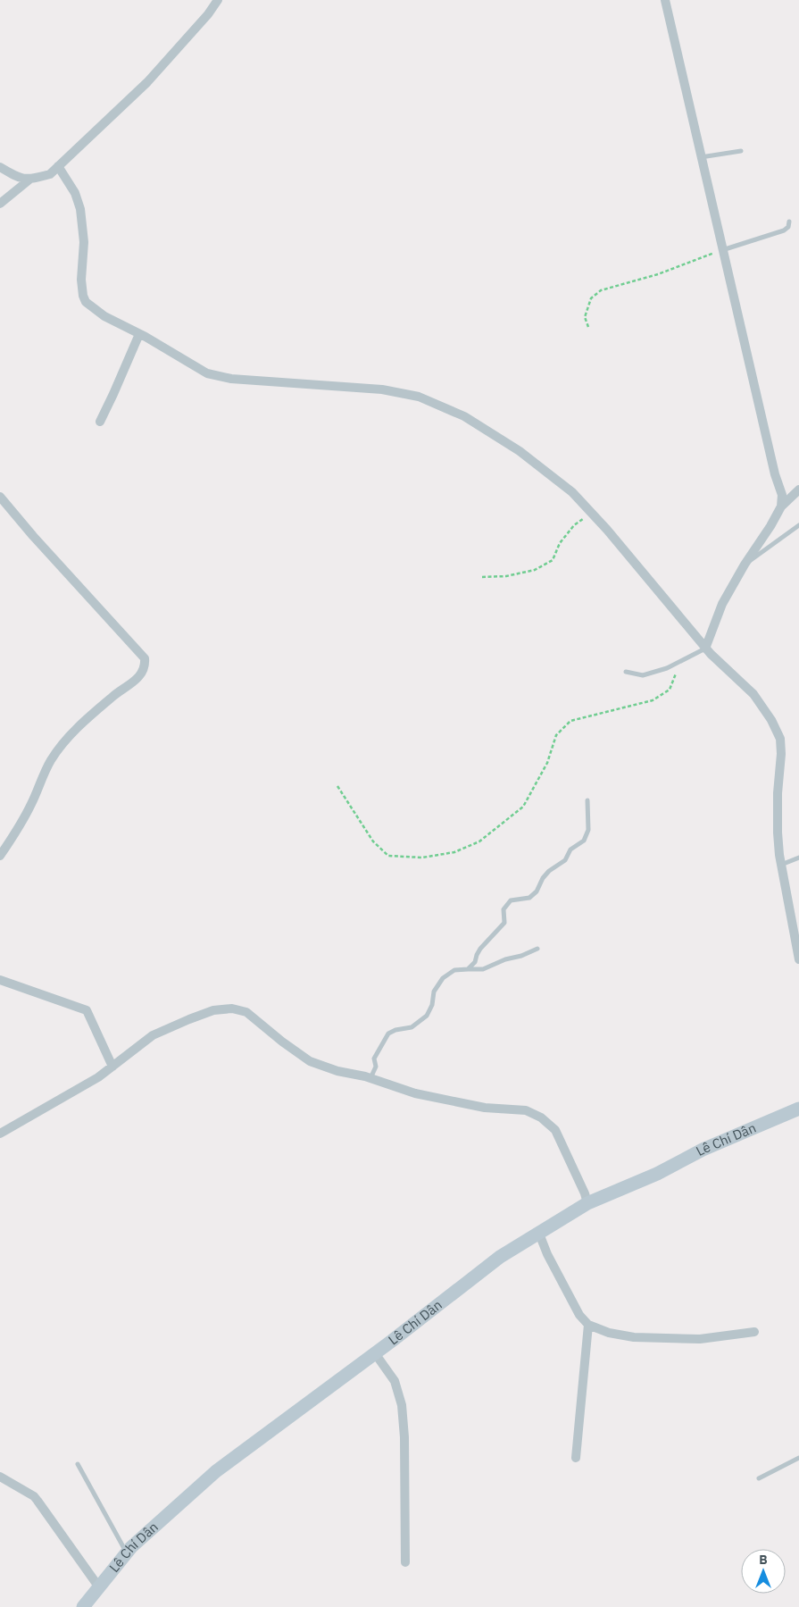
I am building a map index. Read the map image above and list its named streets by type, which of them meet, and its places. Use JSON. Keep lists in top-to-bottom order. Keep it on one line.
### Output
{"streets":{"street":["Lê Chí Dân"]},"north":"top"}
